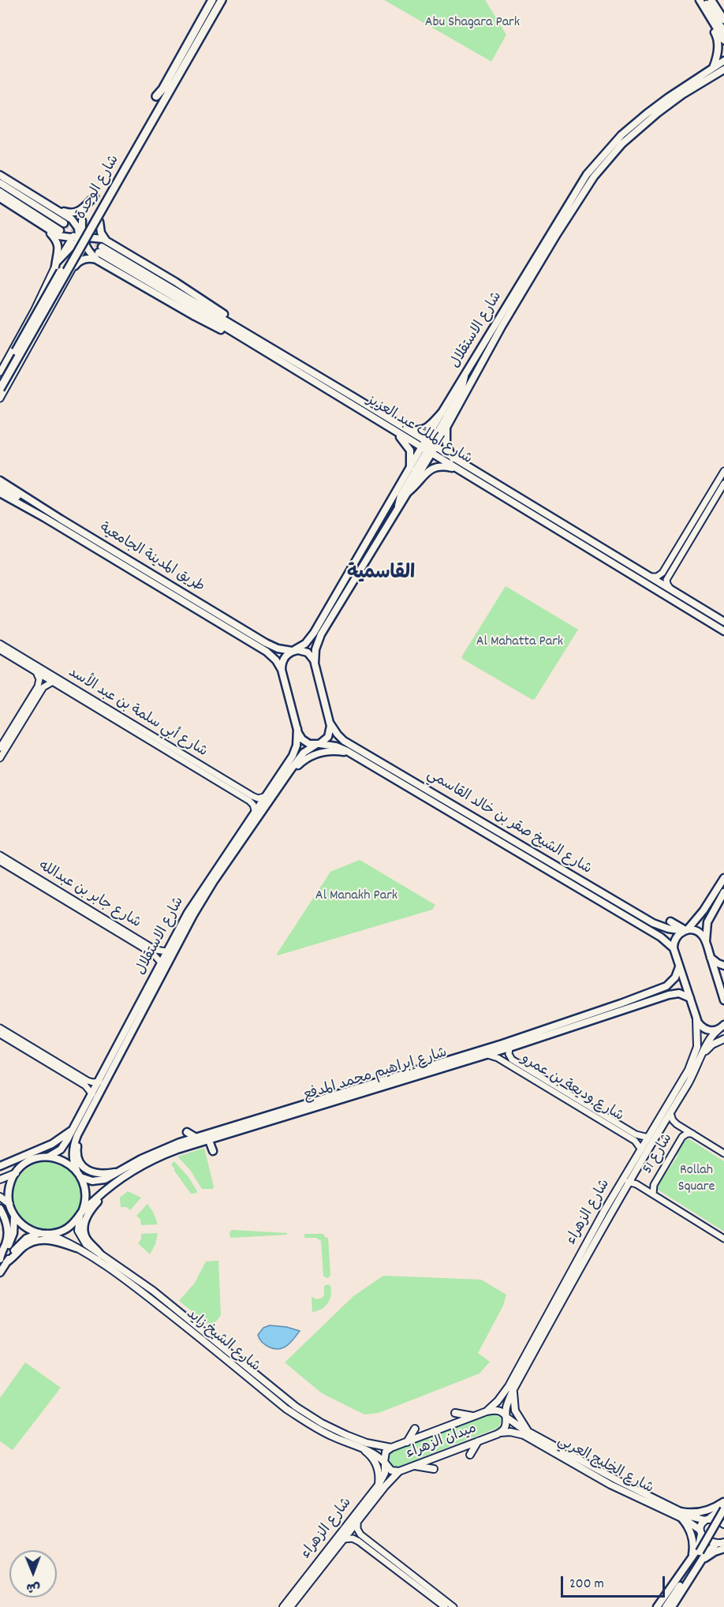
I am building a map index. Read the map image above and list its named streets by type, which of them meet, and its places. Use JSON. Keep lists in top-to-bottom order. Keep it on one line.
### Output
{"streets":{"highway":["شارع الوحدة"],"main road":["شارع الاستقلال","شارع الملك عبد العزيز","طريق المدينة الجامعية","شارع الشيخ صقر بن خالد القاسمي","شارع إبراهيم محمد المدفع","شارع الزهراء","شارع الشيخ زايد","ميدان الزهراء","شارع الخليج العربي"],"street":["شارع أبي سلمة بن عبد الأسد","شارع جابر بن عبدالله","شارع وديعة بن عمرو","شارع 51"]},"crossings":[["شارع الاستقلال","شارع الملك عبد العزيز"],["شارع الاستقلال","طريق المدينة الجامعية"],["شارع الاستقلال","شارع أبي سلمة بن عبد الأسد"],["شارع الاستقلال","شارع الشيخ صقر بن خالد القاسمي"],["شارع الاستقلال","شارع جابر بن عبدالله"],["شارع الاستقلال","شارع إبراهيم محمد المدفع"],["شارع الاستقلال","شارع الشيخ زايد"],["شارع إبراهيم محمد المدفع","شارع وديعة بن عمرو"],["شارع إبراهيم محمد المدفع","شارع الشيخ زايد"],["شارع وديعة بن عمرو","شارع الزهراء"],["شارع الزهراء","شارع الشيخ زايد"],["شارع الزهراء","ميدان الزهراء"],["شارع الزهراء","شارع الخليج العربي"],["شارع الشيخ زايد","ميدان الزهراء"],["ميدان الزهراء","شارع الخليج العربي"]],"districts":["القاسمية"],"parks":["Abu Shagara Park","Al Mahatta Park","Al Manakh Park","Rollah Square"],"scale_bar":"200 m","north":"bottom"}
